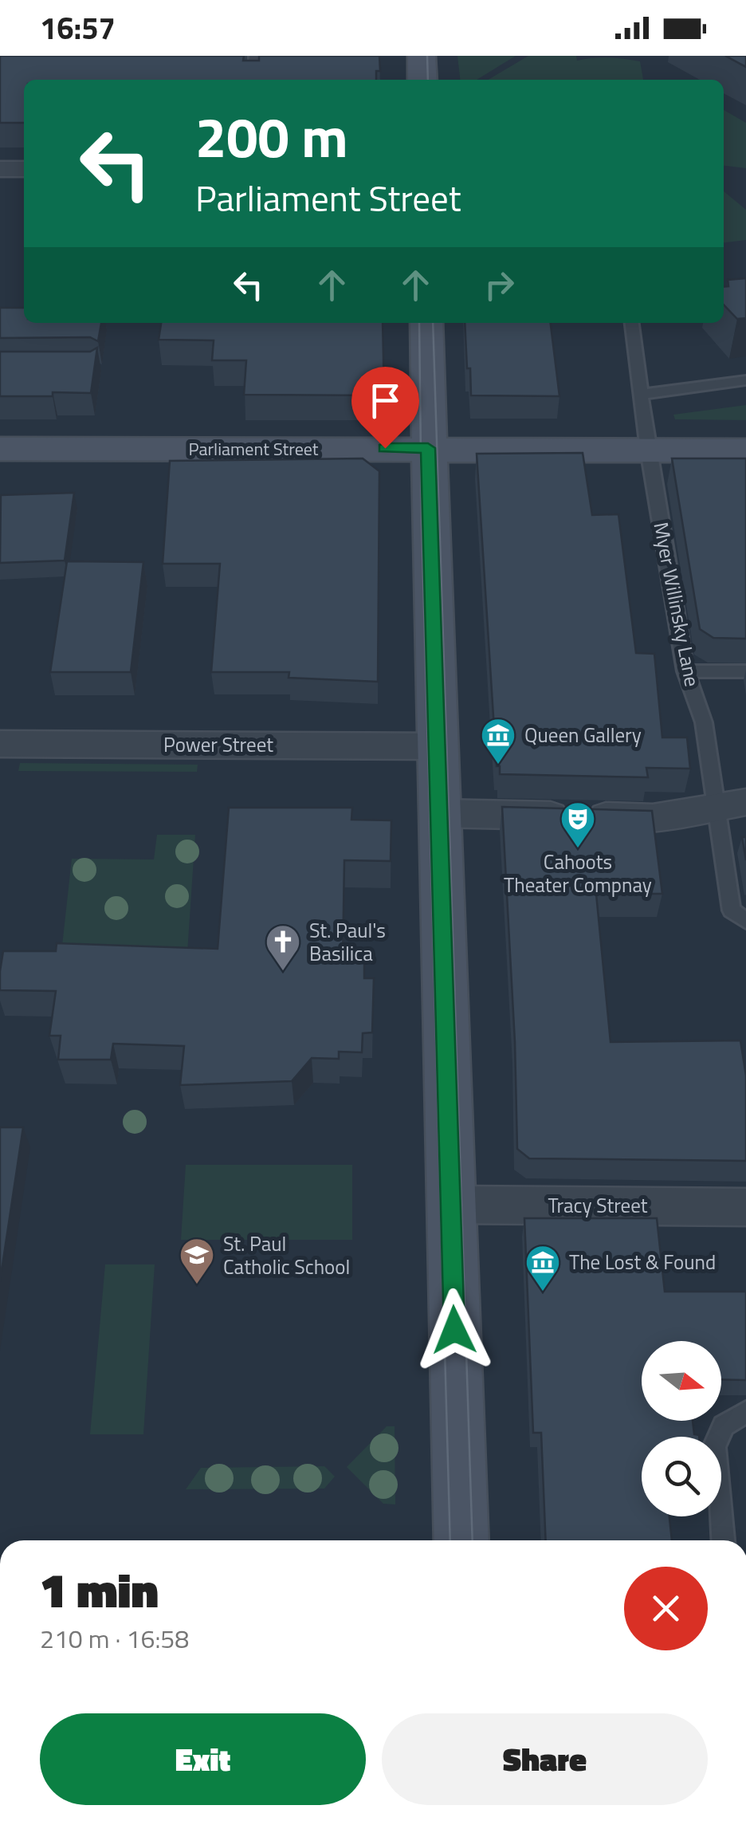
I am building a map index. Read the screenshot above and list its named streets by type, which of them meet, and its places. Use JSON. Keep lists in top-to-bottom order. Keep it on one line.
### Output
{"streets":{"main road":["Parliament Street"],"street":["Power Street","Tracy Street"],"lane":["Myer Willinsky Lane"]},"crossings":[["Parliament Street","Myer Willinsky Lane"]],"places":{"museum":["Queen Gallery","The Lost & Found"],"theatre":["Cahoots Theater Compnay"],"church":["St. Paul's Basilica"],"school or university":["St. Paul Catholic School"]},"north":"right","page":{"status":"16:57","turn":["200 m","Parliament Street"],"heading":["1 min","210 m · 16:58"],"buttons":["Exit","Share"]}}
